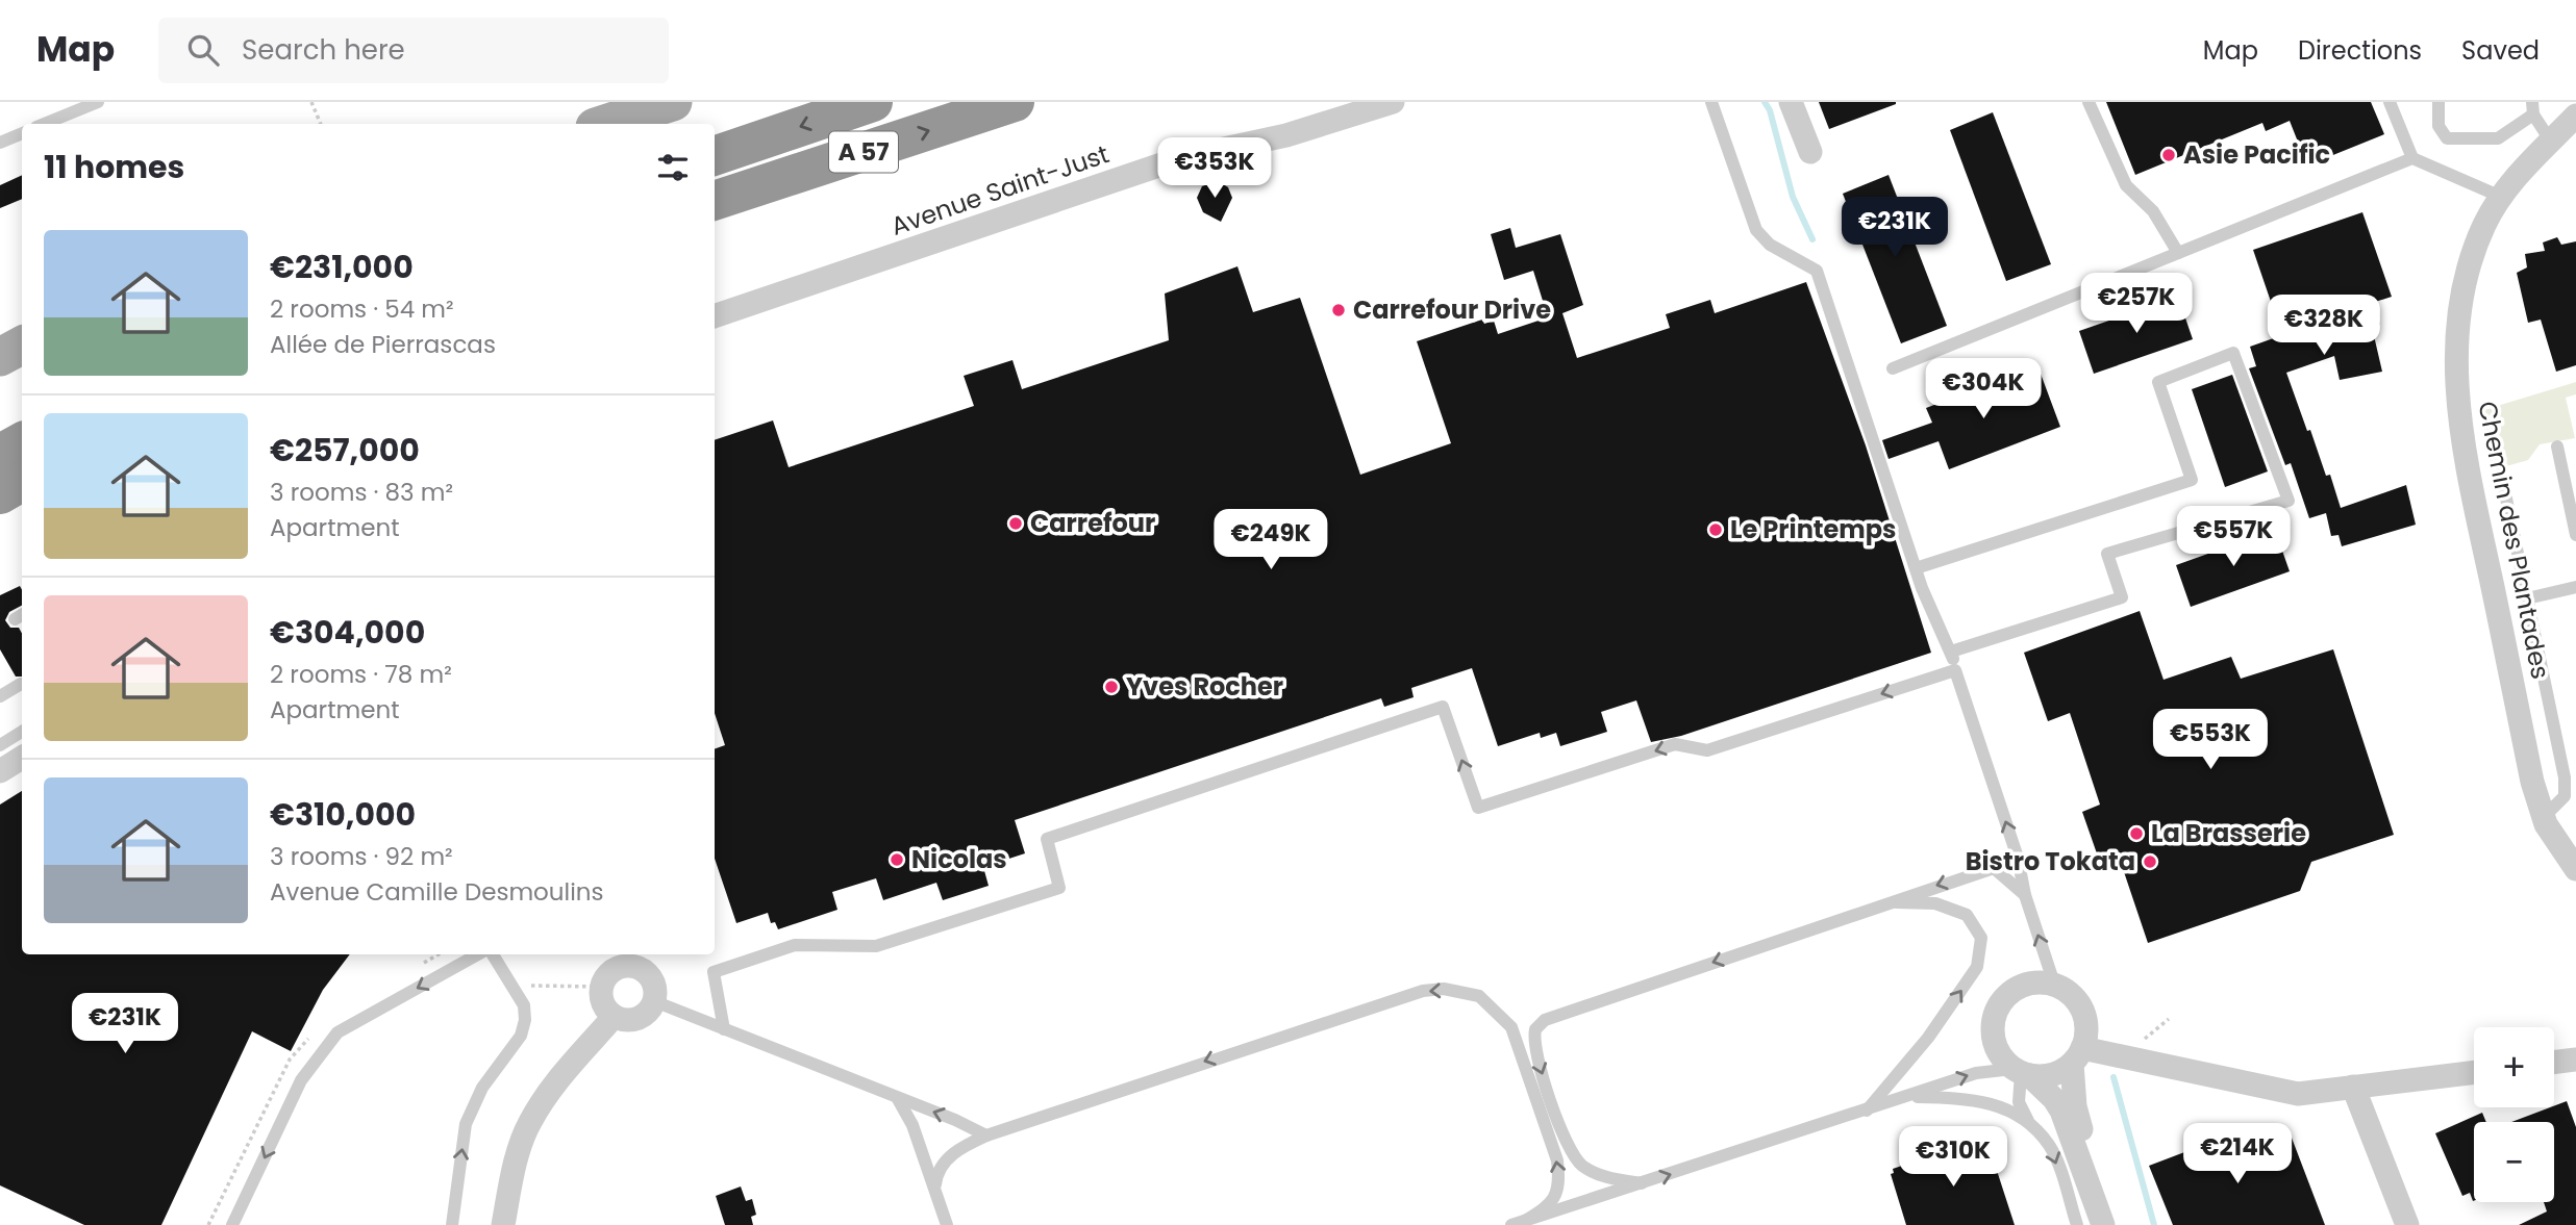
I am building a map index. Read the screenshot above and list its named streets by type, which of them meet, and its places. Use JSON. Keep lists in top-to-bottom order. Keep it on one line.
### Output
{"streets":{"highway":["A 57"],"street":["Avenue Saint-Just","Chemin des Plantades"]},"places":["Asie Pacific","Carrefour Drive","Carrefour","Le Printemps","Yves Rocher","La Brasserie","Nicolas","Bistro Tokata"],"page":{"header":"Map","search":"Search here","nav":["Map","Directions","Saved"],"heading":"11 homes","price":["€353K","€231K","€257K","€328K","€304K","€557K","€249K","€553K","€231K","€214K","€310K"],"list":[{"name":"€231,000","note":"2 rooms · 54 m² · Allée de Pierrascas"},{"name":"€257,000","note":"3 rooms · 83 m² · Apartment"},{"name":"€304,000","note":"2 rooms · 78 m² · Apartment"},{"name":"€310,000","note":"3 rooms · 92 m² · Avenue Camille Desmoulins"}],"map_buttons":["+","−"]}}
